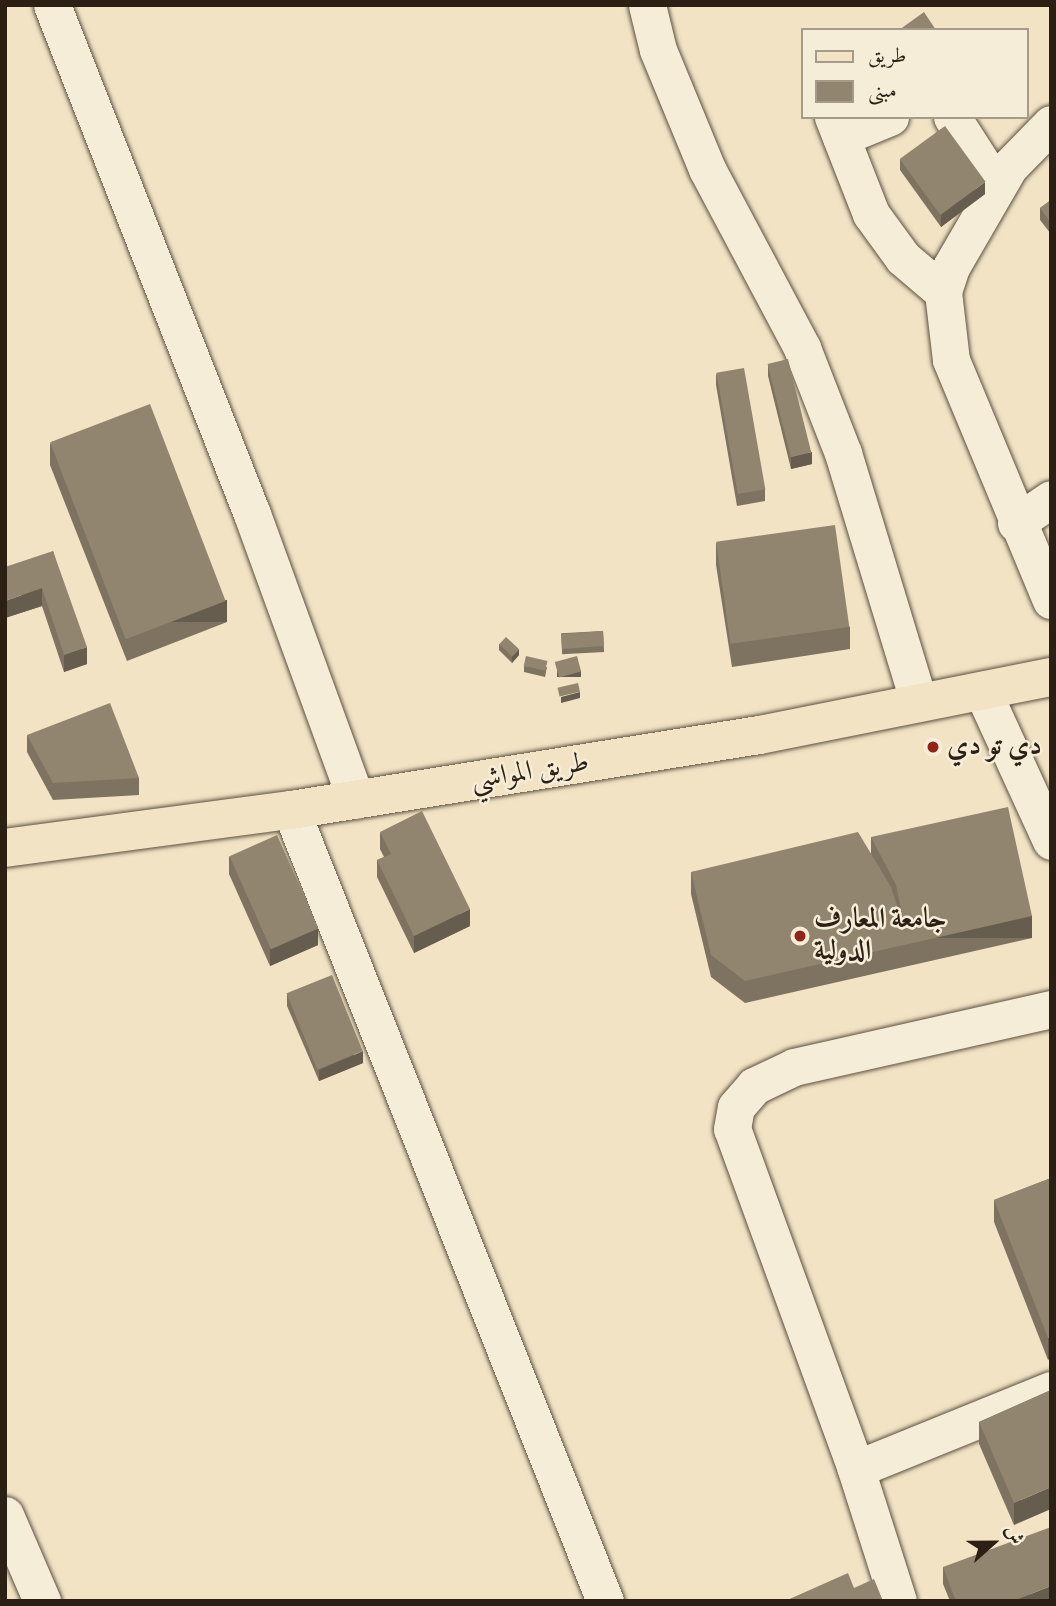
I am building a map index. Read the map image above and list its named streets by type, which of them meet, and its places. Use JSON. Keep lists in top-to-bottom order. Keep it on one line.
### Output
{"streets":{"main road":["طريق المواشي"]},"places":["دي تو دي","جامعة المعارف الدولية"],"legend":["طريق","مبنى"],"north":"right"}
